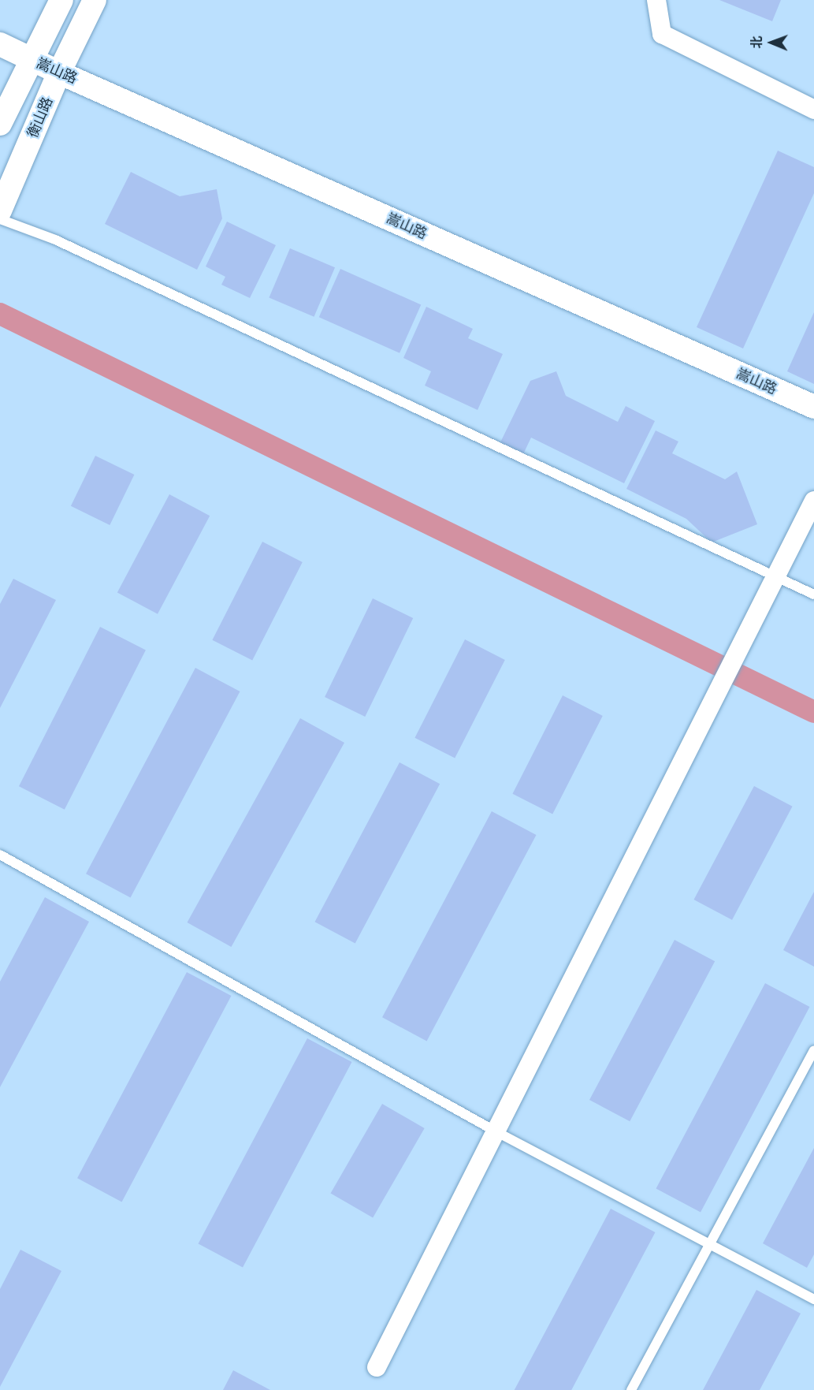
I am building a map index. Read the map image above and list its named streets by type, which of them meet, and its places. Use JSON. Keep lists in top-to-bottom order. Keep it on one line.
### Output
{"streets":{"street":["嵩山路","衡山路"]},"crossings":[["嵩山路","衡山路"]],"north":"left"}
